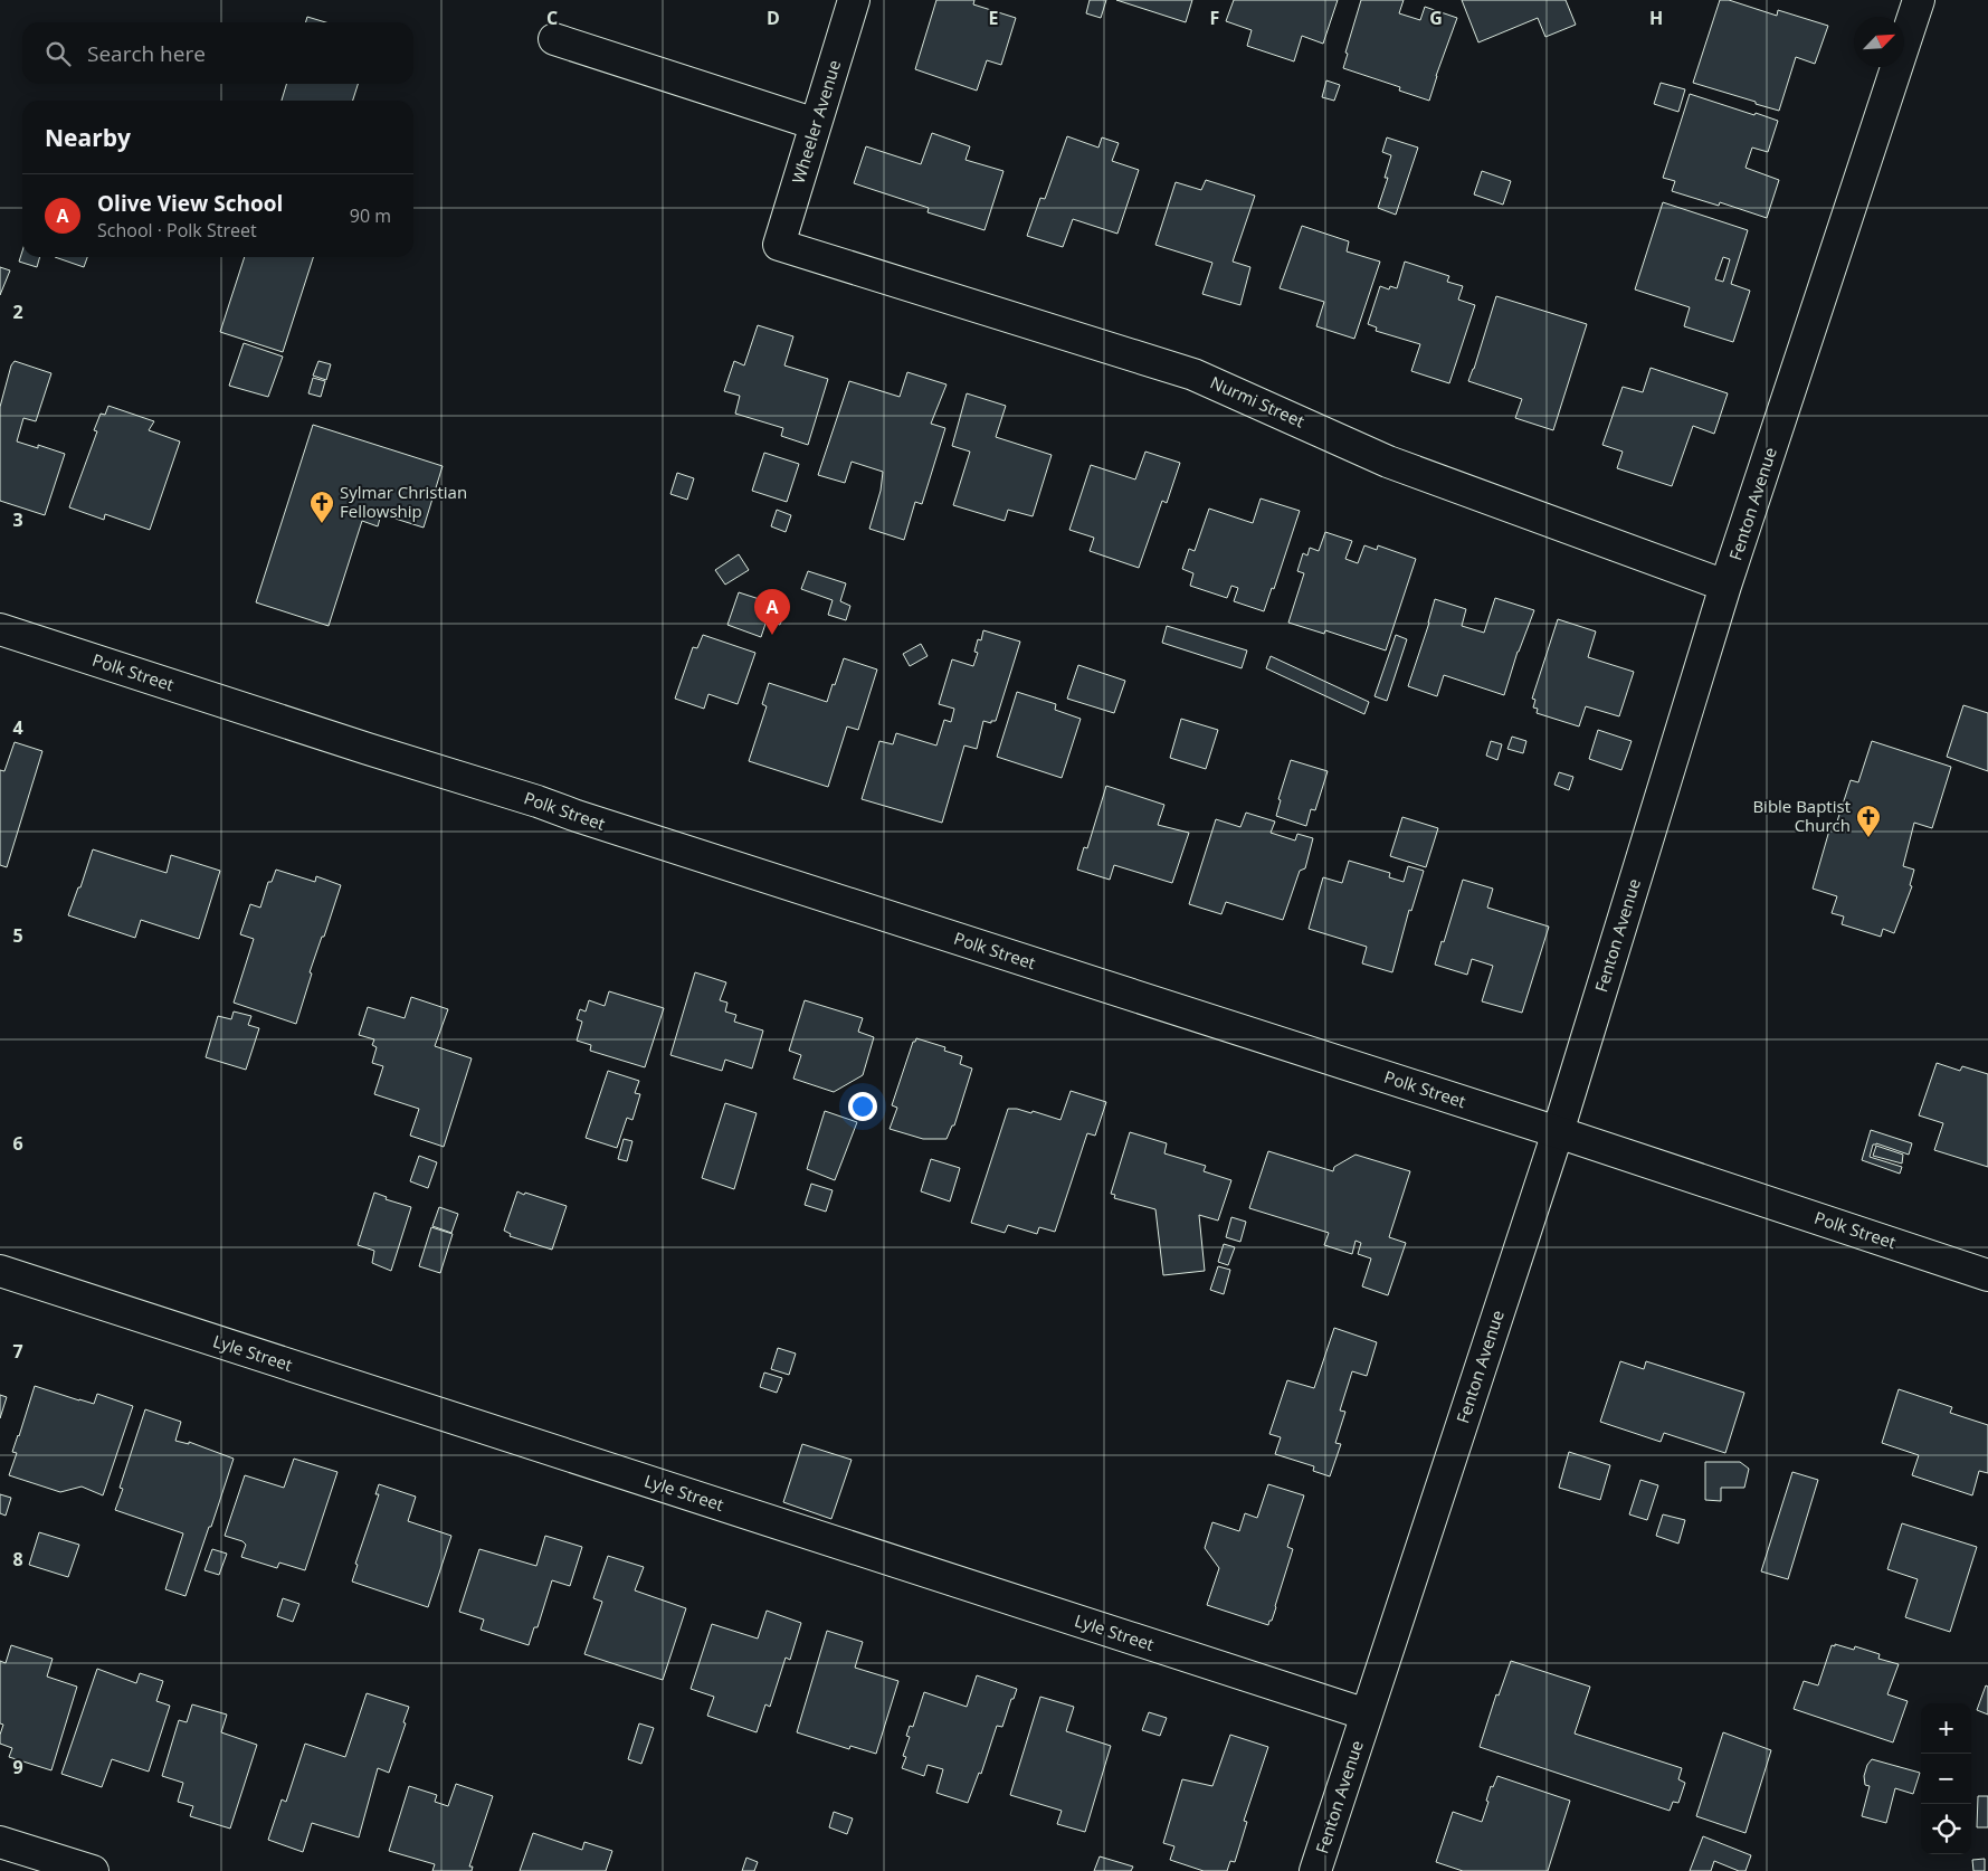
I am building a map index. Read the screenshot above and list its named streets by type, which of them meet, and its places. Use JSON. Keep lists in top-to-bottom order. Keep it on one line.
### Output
{"streets":{"street":["Wheeler Avenue","Nurmi Street","Fenton Avenue","Polk Street","Lyle Street"]},"crossings":[["Wheeler Avenue","Nurmi Street"],["Nurmi Street","Fenton Avenue"],["Fenton Avenue","Polk Street"],["Fenton Avenue","Lyle Street"]],"places":{"church":["Sylmar Christian Fellowship","Bible Baptist Church"]},"north":"top right","page":{"search":"Search here","heading":"Nearby","list":[{"mark":"A","name":"Olive View School","note":"School · Polk Street","value":"90 m"}],"pins":"A","map_buttons":["+","−"]},"grid":{"columns":["C","D","E","F","G","H"],"rows":["2","3","4","5","6","7","8","9"]}}
